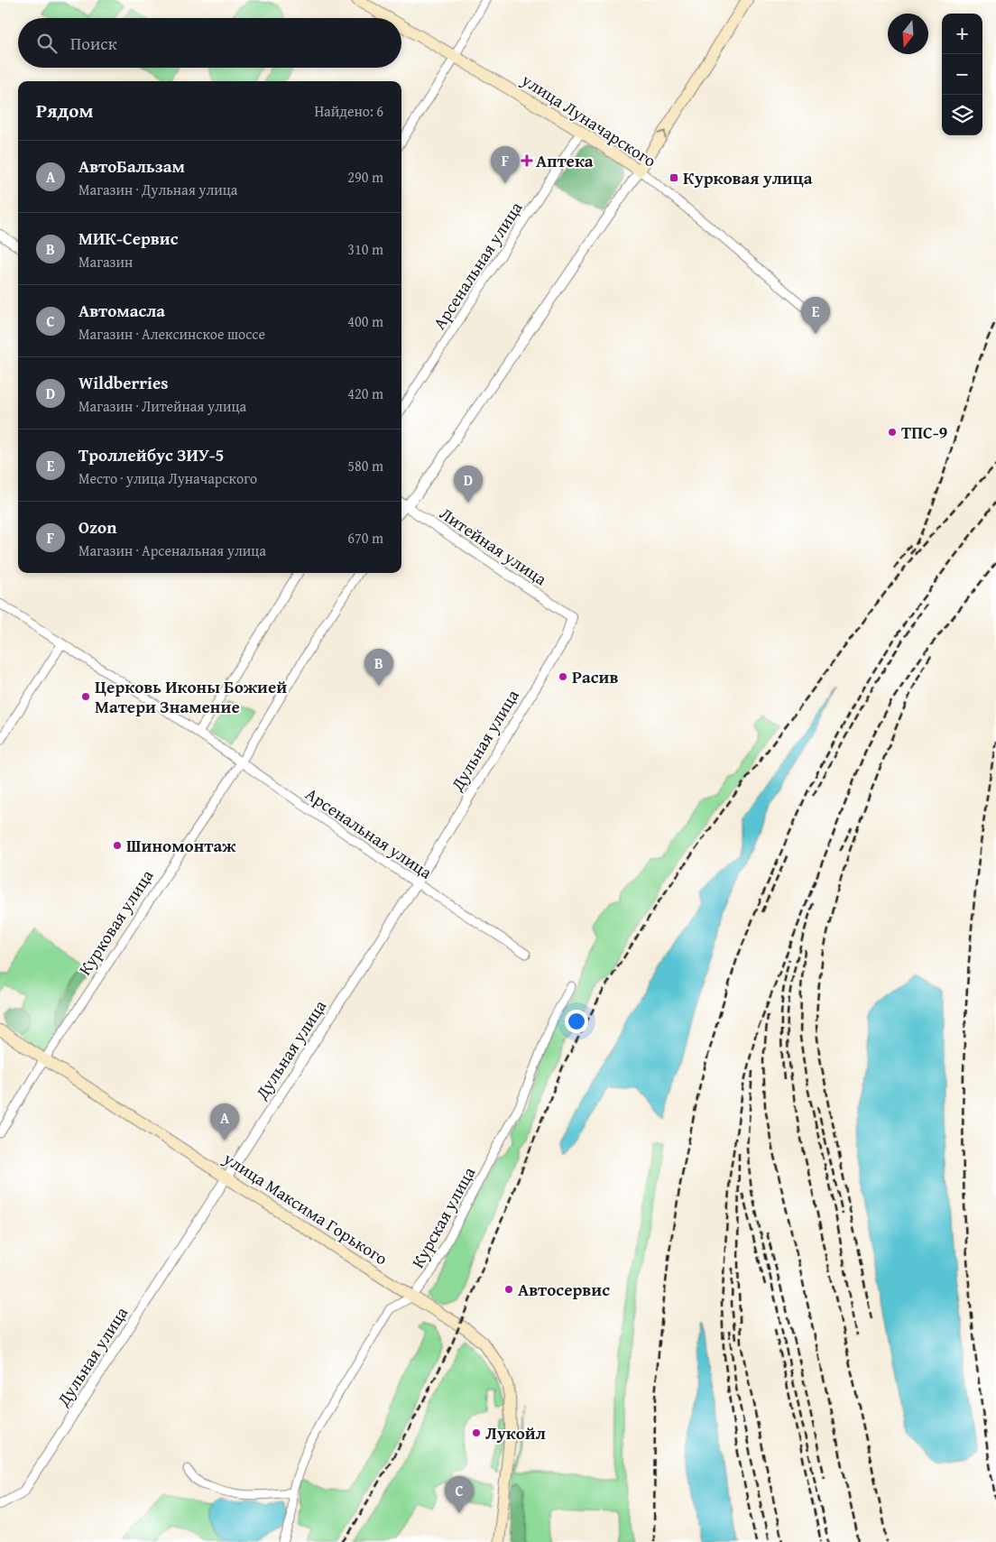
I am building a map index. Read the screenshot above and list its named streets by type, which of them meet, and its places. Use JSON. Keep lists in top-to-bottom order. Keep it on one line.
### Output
{"streets":{"main road":["улица Луначарского","улица Максима Горького"],"street":["Арсенальная улица","Литейная улица","Дульная улица","Курковая улица","Курская улица"]},"crossings":[["улица Луначарского","Арсенальная улица"],["Арсенальная улица","Дульная улица"],["Арсенальная улица","Курковая улица"],["Литейная улица","Дульная улица"],["Дульная улица","улица Максима Горького"],["Курковая улица","улица Максима Горького"],["улица Максима Горького","Курская улица"]],"places":{"health":["Аптека"],"transit":["Курковая улица"],"other":["ТПС-9","Расив","Церковь Иконы Божией Матери Знамение","Шиномонтаж","Автосервис","Лукойл"]},"north":"bottom","page":{"map_buttons":["+","−"],"search":"Поиск","heading":["Рядом","Найдено: 6"],"list":[{"mark":"A","name":"АвтоБальзам","note":"Магазин · Дульная улица","value":"290 m"},{"mark":"B","name":"МИК-Сервис","note":"Магазин","value":"310 m"},{"mark":"C","name":"Автомасла","note":"Магазин · Алексинское шоссе","value":"400 m"},{"mark":"D","name":"Wildberries","note":"Магазин · Литейная улица","value":"420 m"},{"mark":"E","name":"Троллейбус ЗИУ-5","note":"Место · улица Луначарского","value":"580 m"},{"mark":"F","name":"Ozon","note":"Магазин · Арсенальная улица","value":"670 m"}],"pins":["F","E","D","B","A","C"]}}
